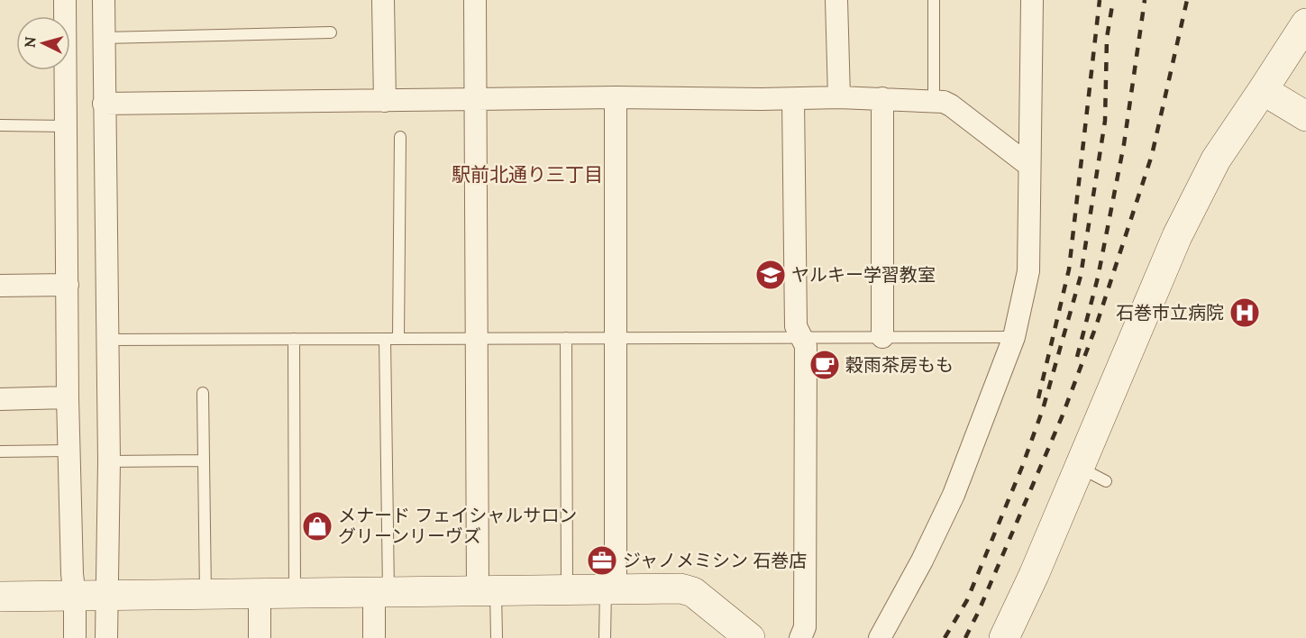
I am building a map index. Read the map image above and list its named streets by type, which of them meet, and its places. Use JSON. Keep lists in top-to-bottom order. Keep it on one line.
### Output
{"districts":["駅前北通り三丁目"],"places":{"school or university":["ヤルキー学習教室"],"hospital":["石巻市立病院"],"cafe":["穀雨茶房もも"],"shop":["メナード フェイシャルサロン グリーンリーヴズ"],"office":["ジャノメミシン 石巻店"]},"north":"left"}
